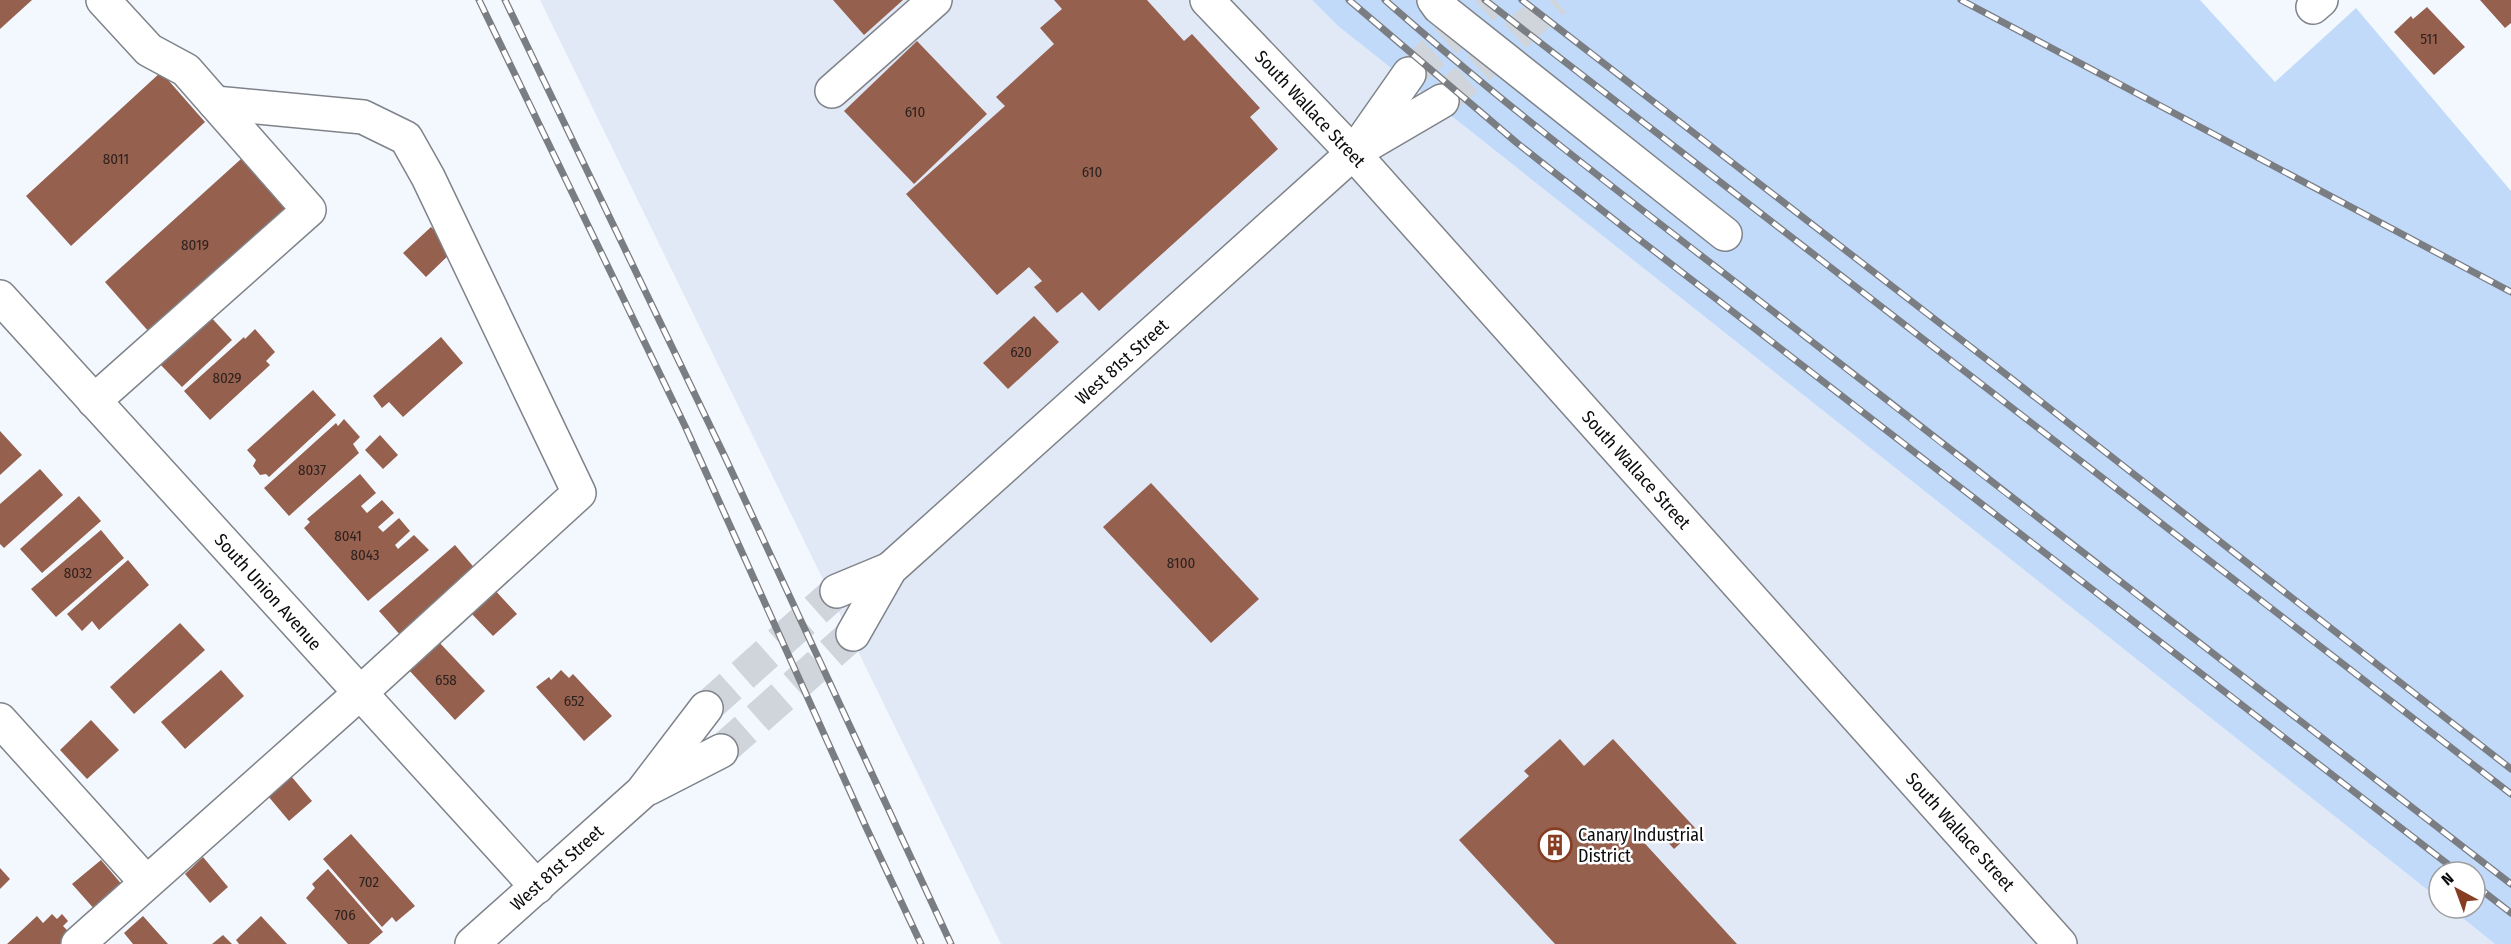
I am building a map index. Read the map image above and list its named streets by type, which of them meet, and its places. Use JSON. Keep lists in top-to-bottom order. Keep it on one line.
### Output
{"streets":{"street":["South Wallace Street","West 81st Street","South Union Avenue"]},"crossings":[["South Wallace Street","West 81st Street"],["West 81st Street","South Union Avenue"]],"places":{"building":["Canary Industrial District"]},"house_numbers":["511","610","8011","610","8019","620","8029","8037","8041","8043","8100","8032","658","652","702","706"],"north":"top left"}
